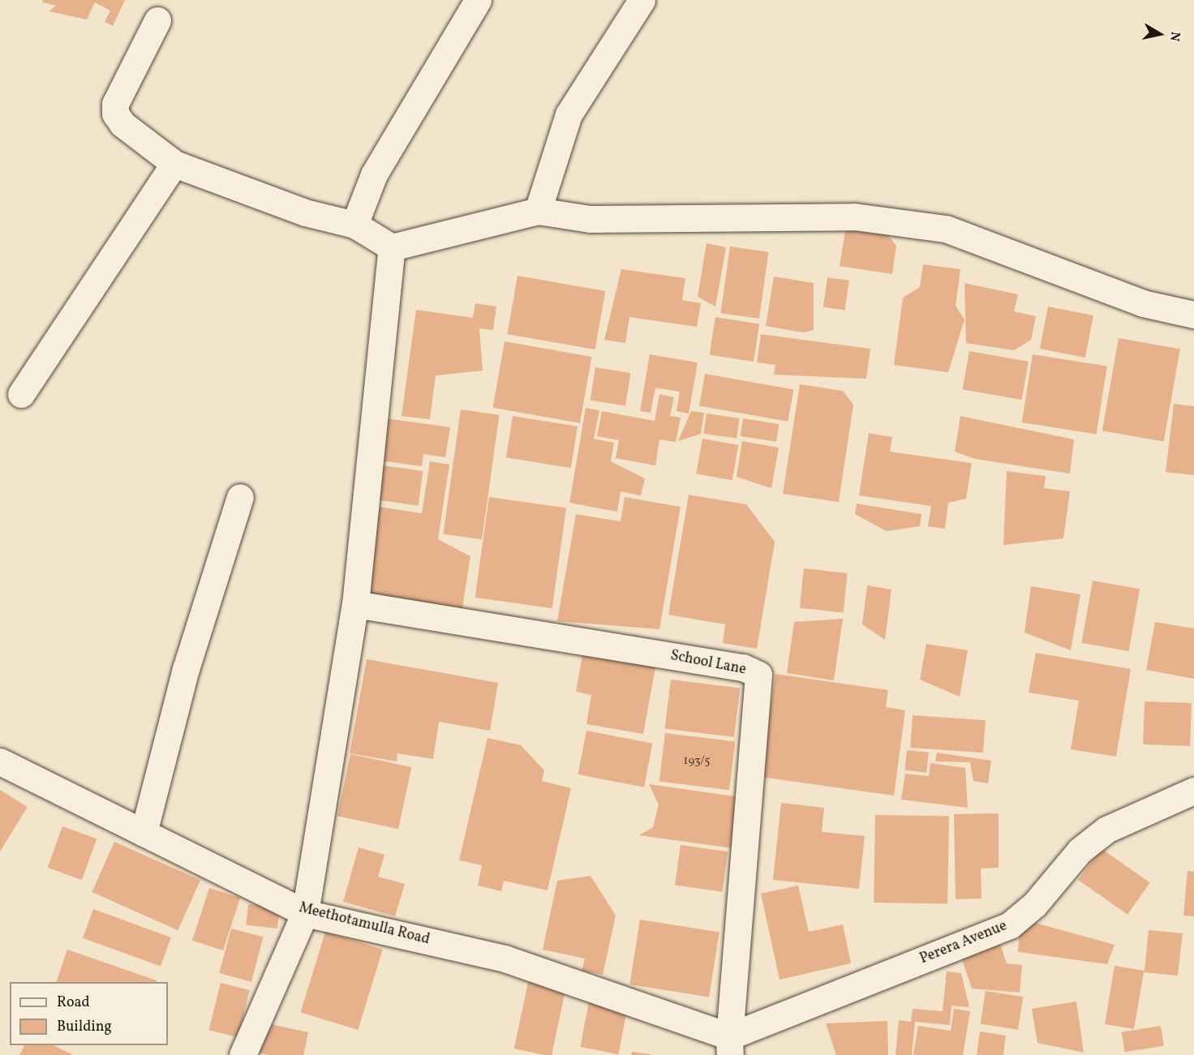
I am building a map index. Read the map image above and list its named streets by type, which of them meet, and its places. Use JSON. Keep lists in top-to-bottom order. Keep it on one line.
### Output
{"streets":{"street":["School Lane","Meethotamulla Road","Perera Avenue"]},"crossings":[["School Lane","Meethotamulla Road"],["School Lane","Perera Avenue"],["Meethotamulla Road","Perera Avenue"]],"house_numbers":["193/5"],"legend":["Road","Building"],"north":"right"}
